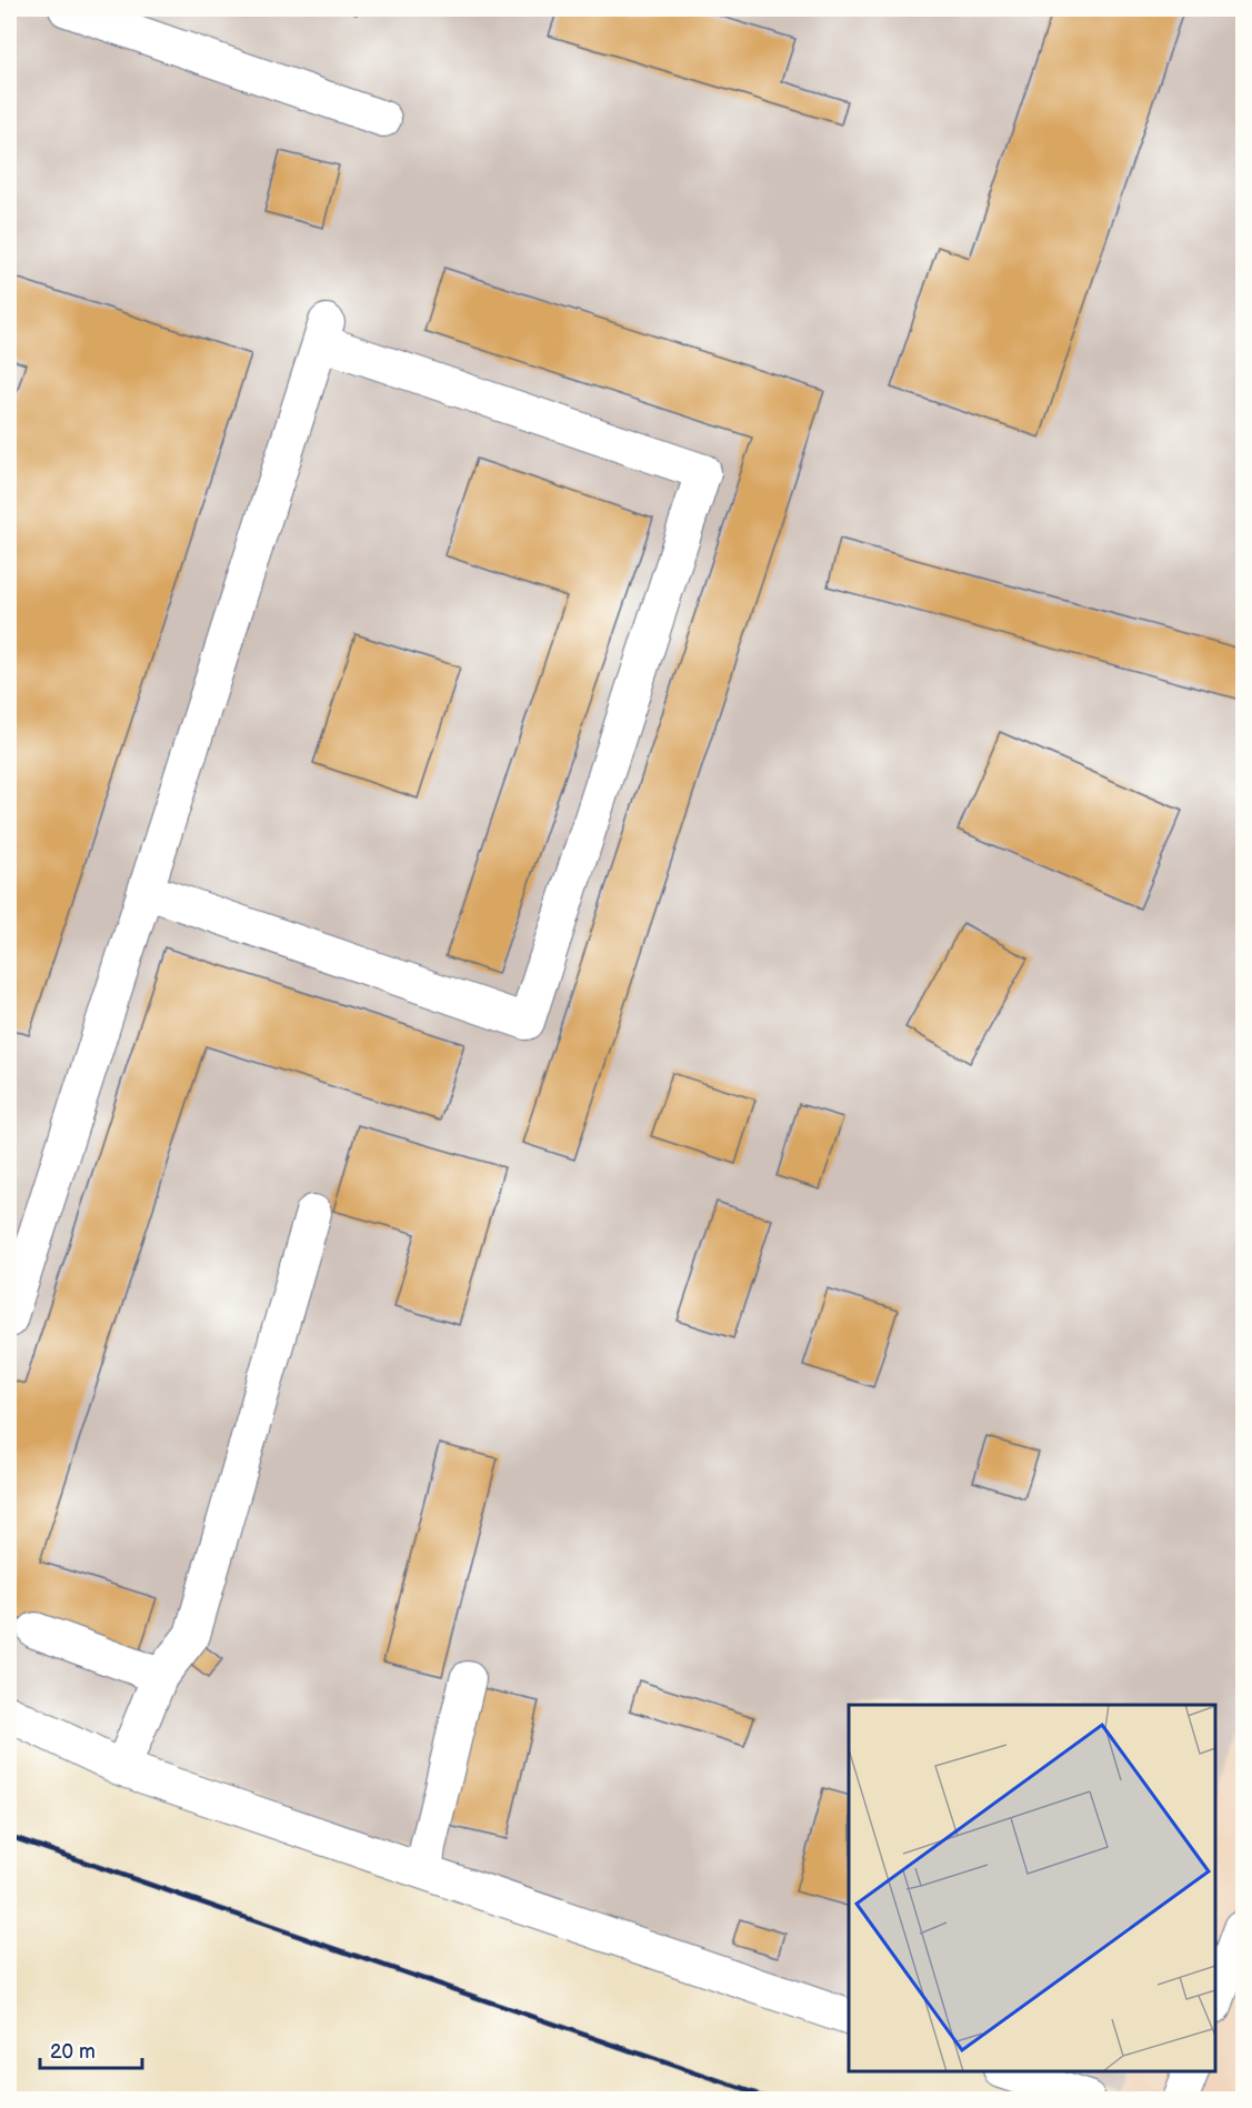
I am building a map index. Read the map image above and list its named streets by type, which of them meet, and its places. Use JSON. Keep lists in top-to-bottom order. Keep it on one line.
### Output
{"scale_bar":"20 m"}
